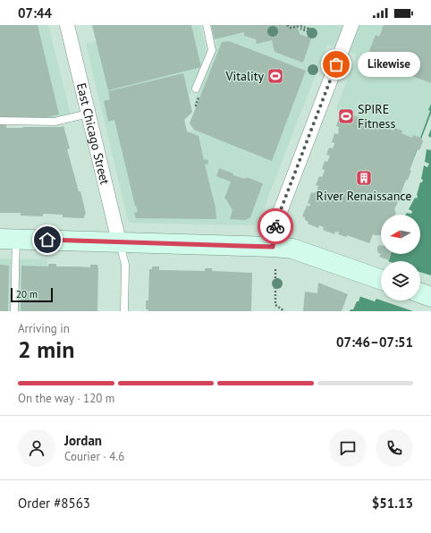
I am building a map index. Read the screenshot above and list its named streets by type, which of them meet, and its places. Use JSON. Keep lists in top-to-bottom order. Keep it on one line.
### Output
{"streets":{"street":["East Chicago Street"]},"places":{"other":["Likewise"],"sports":["Vitality","SPIRE Fitness"],"building":["River Renaissance"]},"scale_bar":"20 m","north":"left","page":{"status":"07:44","bubble":"Likewise","scale":"20 m","heading":["2 min","Arriving in","07:46–07:51"],"panel":["Jordan","Courier · 4.6","Order #8563","$51.13"],"bar":"On the way · 120 m"}}
